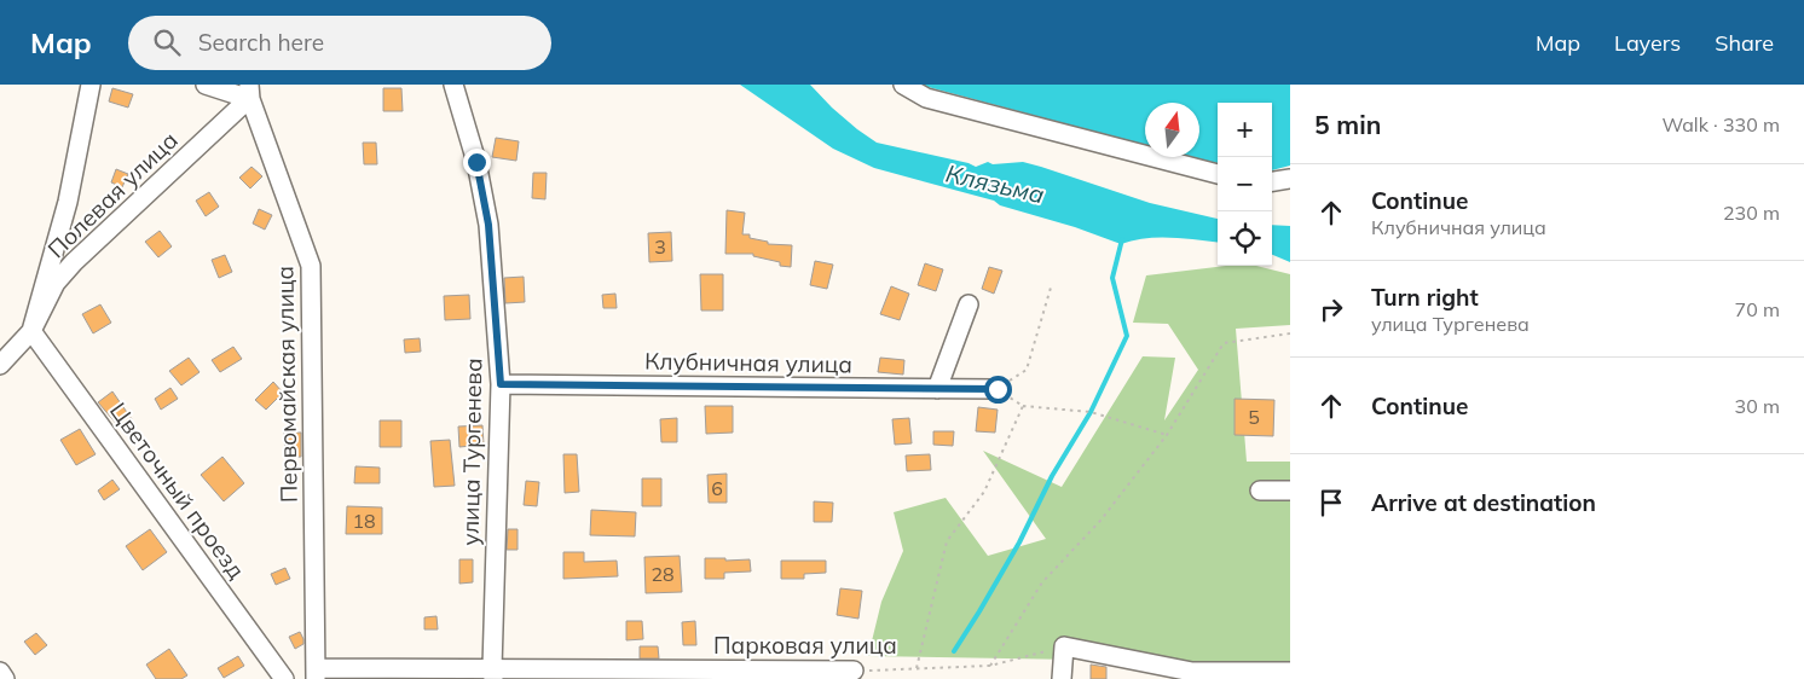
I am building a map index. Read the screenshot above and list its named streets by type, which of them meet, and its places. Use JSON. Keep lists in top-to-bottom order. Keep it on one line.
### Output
{"streets":{"street":["Полевая улица","Клубничная улица","Первомайская улица","улица Тургенева","Цветочный проезд","Парковая улица"]},"crossings":[["Полевая улица","Первомайская улица"],["Полевая улица","Цветочный проезд"],["Клубничная улица","улица Тургенева"],["Первомайская улица","Парковая улица"],["улица Тургенева","Парковая улица"]],"water":["Клязьма"],"house_numbers":["3","5","6","18","28"],"north":"top","page":{"header":"Map","search":"Search here","nav":["Map","Layers","Share"],"heading":["5 min","Walk · 330 m"],"map_buttons":["+","−"],"list":[["Continue","Клубничная улица","230 m"],["Turn right","улица Тургенева","70 m"],["Continue","30 m"],"Arrive at destination"]}}
